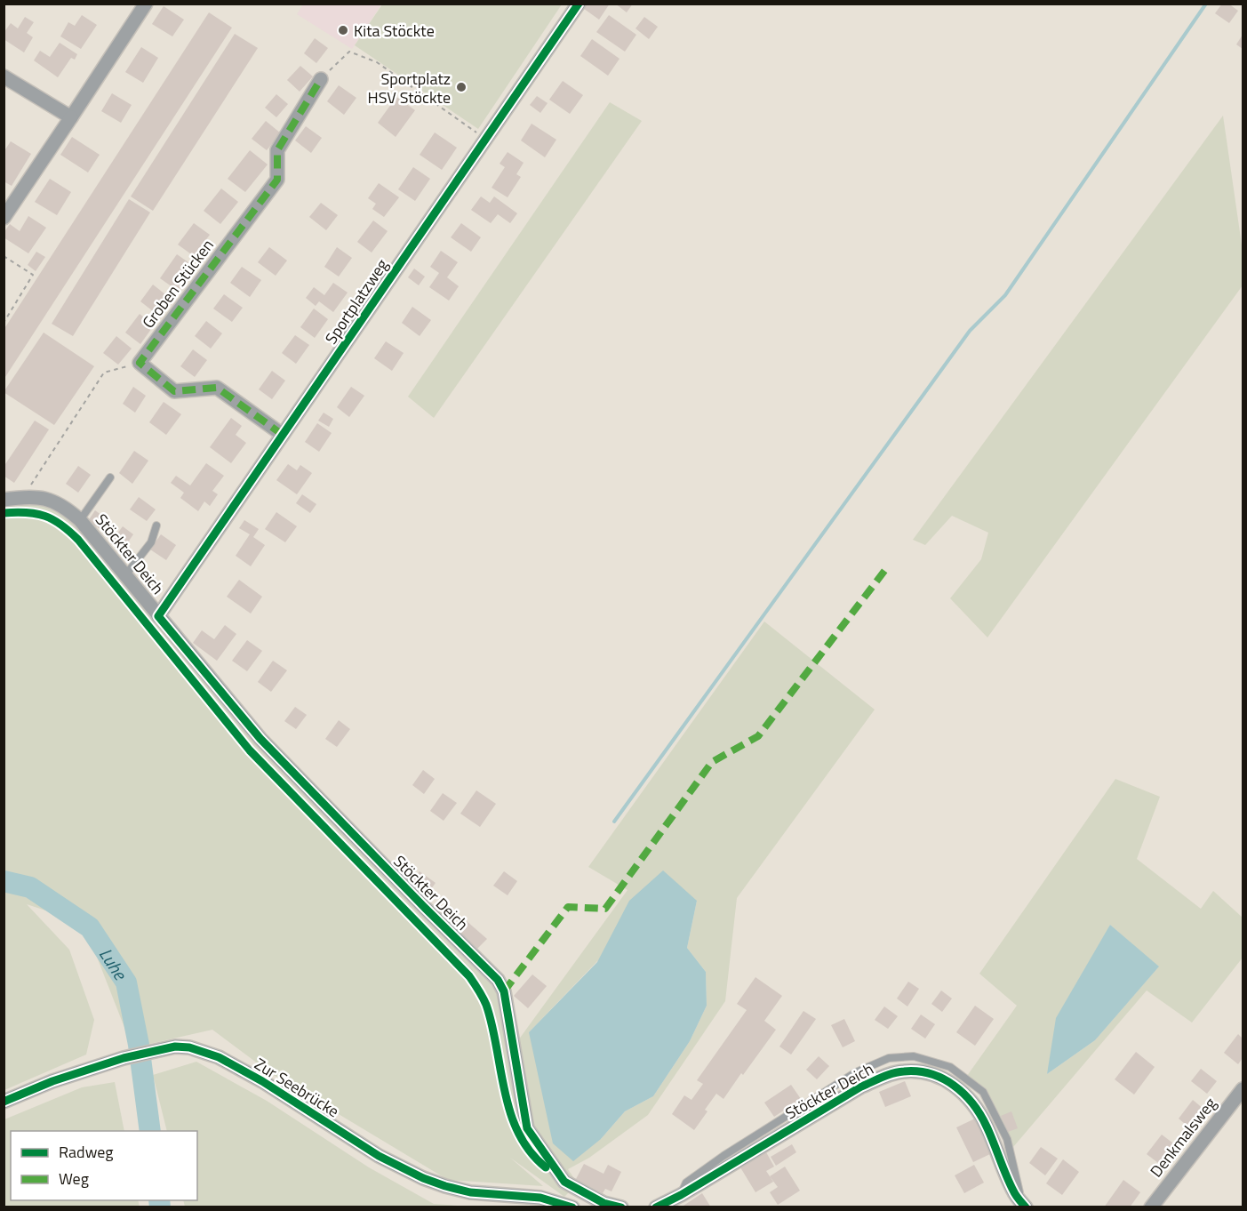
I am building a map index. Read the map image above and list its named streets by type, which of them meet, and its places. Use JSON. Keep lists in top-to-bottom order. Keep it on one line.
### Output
{"streets":{"street":["Groben Stücken","Sportplatzweg","Stöckter Deich","Zur Seebrücke","Denkmalsweg"]},"crossings":[["Sportplatzweg","Stöckter Deich"]],"water":["Luhe"],"places":["Kita Stöckte","Sportplatz HSV Stöckte"],"legend":["Radweg","Weg"]}
